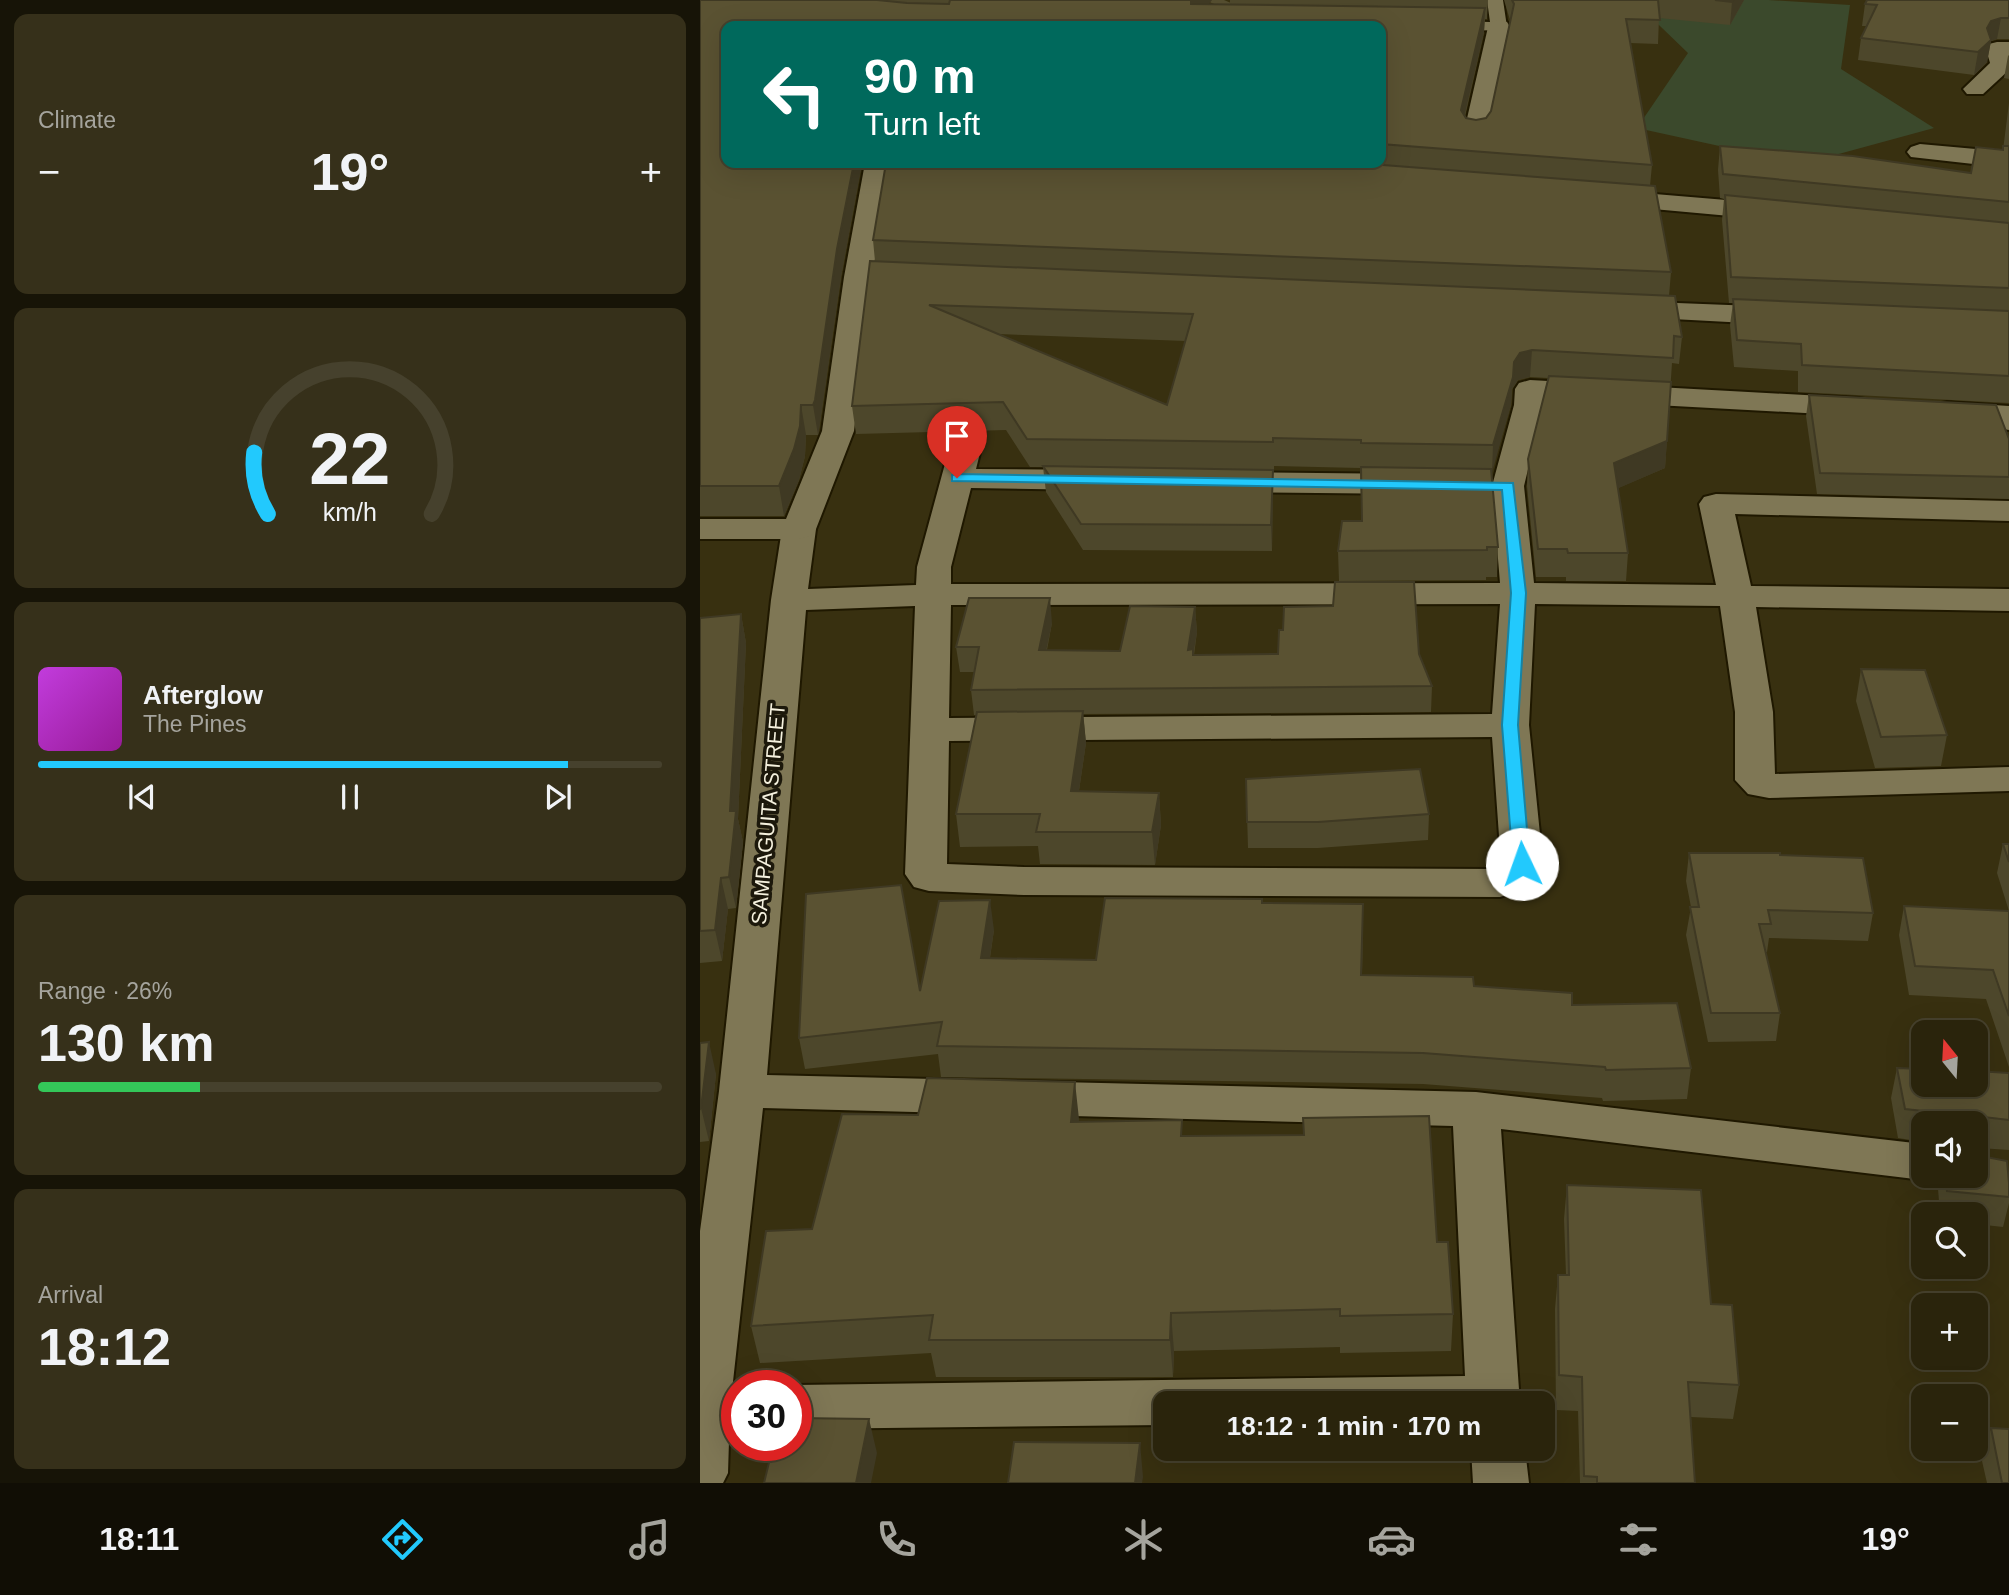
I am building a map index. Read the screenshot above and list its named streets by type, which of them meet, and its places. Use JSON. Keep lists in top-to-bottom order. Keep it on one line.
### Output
{"streets":{"street":["SAMPAGUITA STREET"]},"north":"top","page":{"tile":["Climate",["Range · 26%","130 km"],["Arrival","18:12"]],"turn":["90 m","Turn left"],"heat":["−","19°","+"],"song":["Afterglow","The Pines"],"map_buttons":["+","−"],"limit":"30","trip":"18:12 · 1 min · 170 m","tabs":["18:11","19°"],"gauge":["22","km/h"]}}
